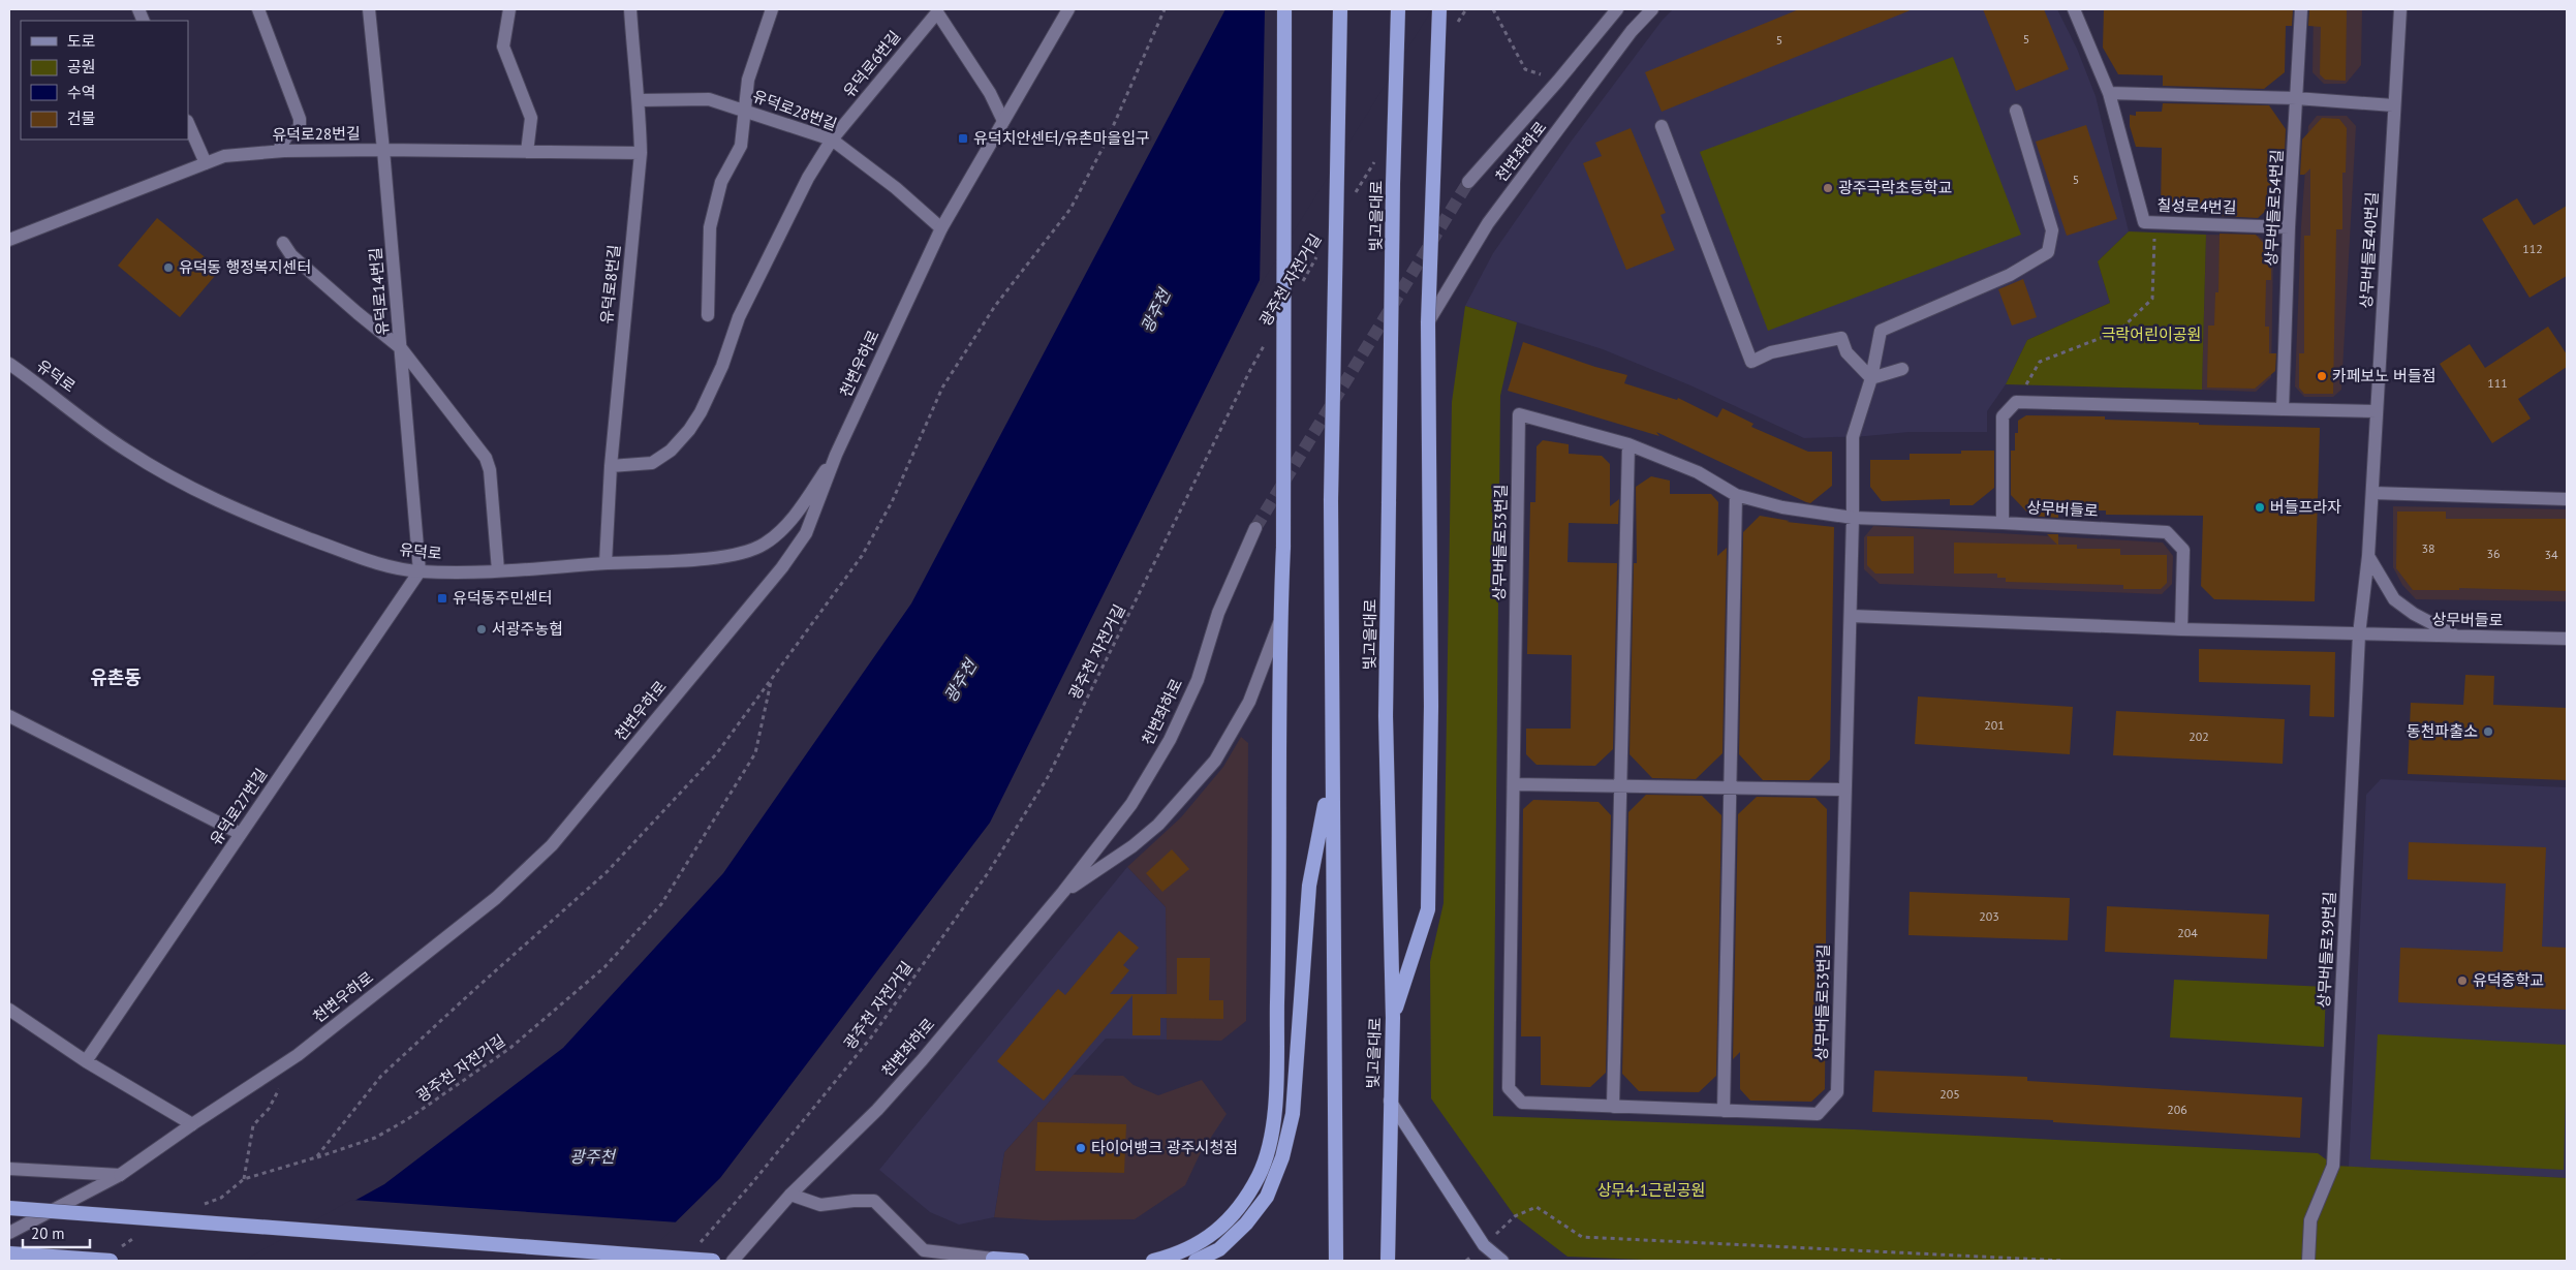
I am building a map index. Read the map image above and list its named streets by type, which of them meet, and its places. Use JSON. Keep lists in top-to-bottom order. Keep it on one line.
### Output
{"streets":{"highway":["빛고을대로"],"street":["유덕로6번길","유덕로28번길","천변좌하로","칠성로4번길","상무버들로54번길","상무버들로40번길","유덕로8번길","유덕로14번길","천변우하로","유덕로","상무버들로","상무버들로53번길","유덕로27번길","상무버들로39번길"],"path":["광주천 자전거길"]},"crossings":[["유덕로6번길","유덕로28번길"],["유덕로6번길","유덕로8번길"],["유덕로28번길","유덕로8번길"],["유덕로28번길","유덕로14번길"],["유덕로28번길","천변우하로"],["칠성로4번길","상무버들로54번길"],["상무버들로40번길","상무버들로"],["상무버들로40번길","상무버들로39번길"],["유덕로8번길","유덕로"],["유덕로14번길","유덕로"],["유덕로14번길","유덕로27번길"],["천변우하로","유덕로"],["유덕로","유덕로27번길"],["상무버들로","상무버들로53번길"],["상무버들로","상무버들로39번길"]],"districts":["유촌동"],"water":["광주천"],"parks":["극락어린이공원","상무4-1근린공원"],"places":{"transit":["유덕치안센터/유촌마을입구","유덕동주민센터"],"other":["광주극락초등학교","유덕동 행정복지센터","카페보노 버들점","버들프라자","서광주농협","동천파출소","유덕중학교","타이어뱅크 광주시청점"]},"house_numbers":["5","5","5","112","111","38","36","34","201","202","203","204","205","206"],"legend":["도로","공원","수역","건물"],"scale_bar":"20 m"}
